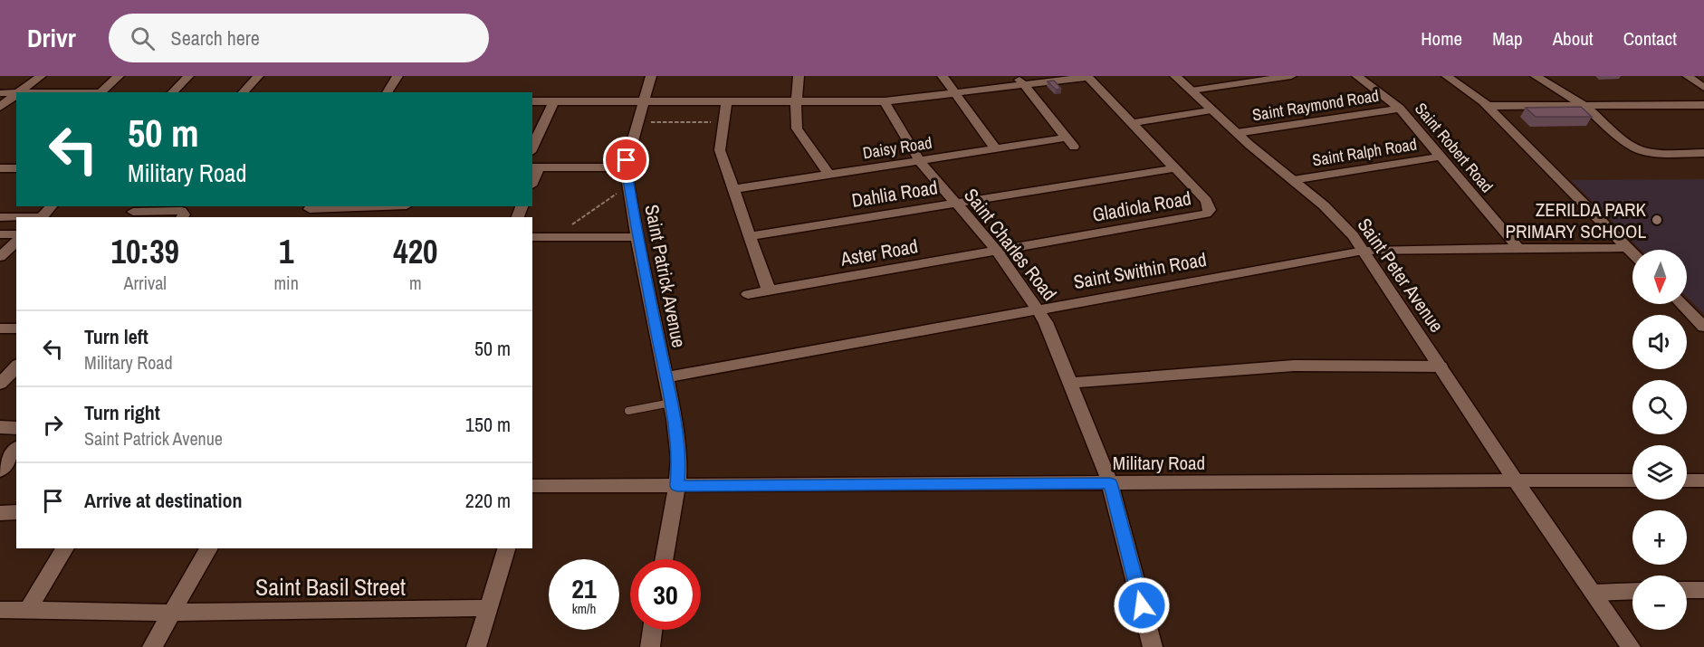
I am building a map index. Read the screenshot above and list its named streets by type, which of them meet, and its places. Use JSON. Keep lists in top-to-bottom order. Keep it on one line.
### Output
{"streets":{"street":["Saint Raymond Road","Daisy Road","Saint Robert Road","Saint Ralph Road","Dahlia Road","Gladiola Road","Saint Charles Road","Aster Road","Saint Swithin Road","Saint Peter Avenue","Saint Patrick Avenue","Military Road","Saint Basil Street"]},"crossings":[["Saint Raymond Road","Saint Robert Road"],["Saint Raymond Road","Saint Peter Avenue"],["Daisy Road","Saint Charles Road"],["Saint Robert Road","Saint Ralph Road"],["Saint Robert Road","Saint Swithin Road"],["Saint Ralph Road","Saint Peter Avenue"],["Dahlia Road","Gladiola Road"],["Dahlia Road","Saint Charles Road"],["Gladiola Road","Saint Charles Road"],["Gladiola Road","Aster Road"],["Saint Charles Road","Aster Road"],["Saint Charles Road","Saint Swithin Road"],["Saint Charles Road","Military Road"],["Saint Swithin Road","Saint Peter Avenue"],["Saint Swithin Road","Saint Patrick Avenue"],["Saint Peter Avenue","Military Road"],["Saint Patrick Avenue","Military Road"]],"places":["ZERILDA PARK PRIMARY SCHOOL"],"north":"bottom","page":{"header":"Drivr","search":"Search here","nav":["Home","Map","About","Contact"],"turn":["50 m","Military Road"],"eta":["10:39","Arrival","1","min","420","m"],"map_buttons":["+","−"],"list":[{"name":"Turn left","note":"Military Road","value":"50 m"},{"name":"Turn right","note":"Saint Patrick Avenue","value":"150 m"},{"name":"Arrive at destination","value":"220 m"}],"speed":"21 km/h","limit":"30"}}
